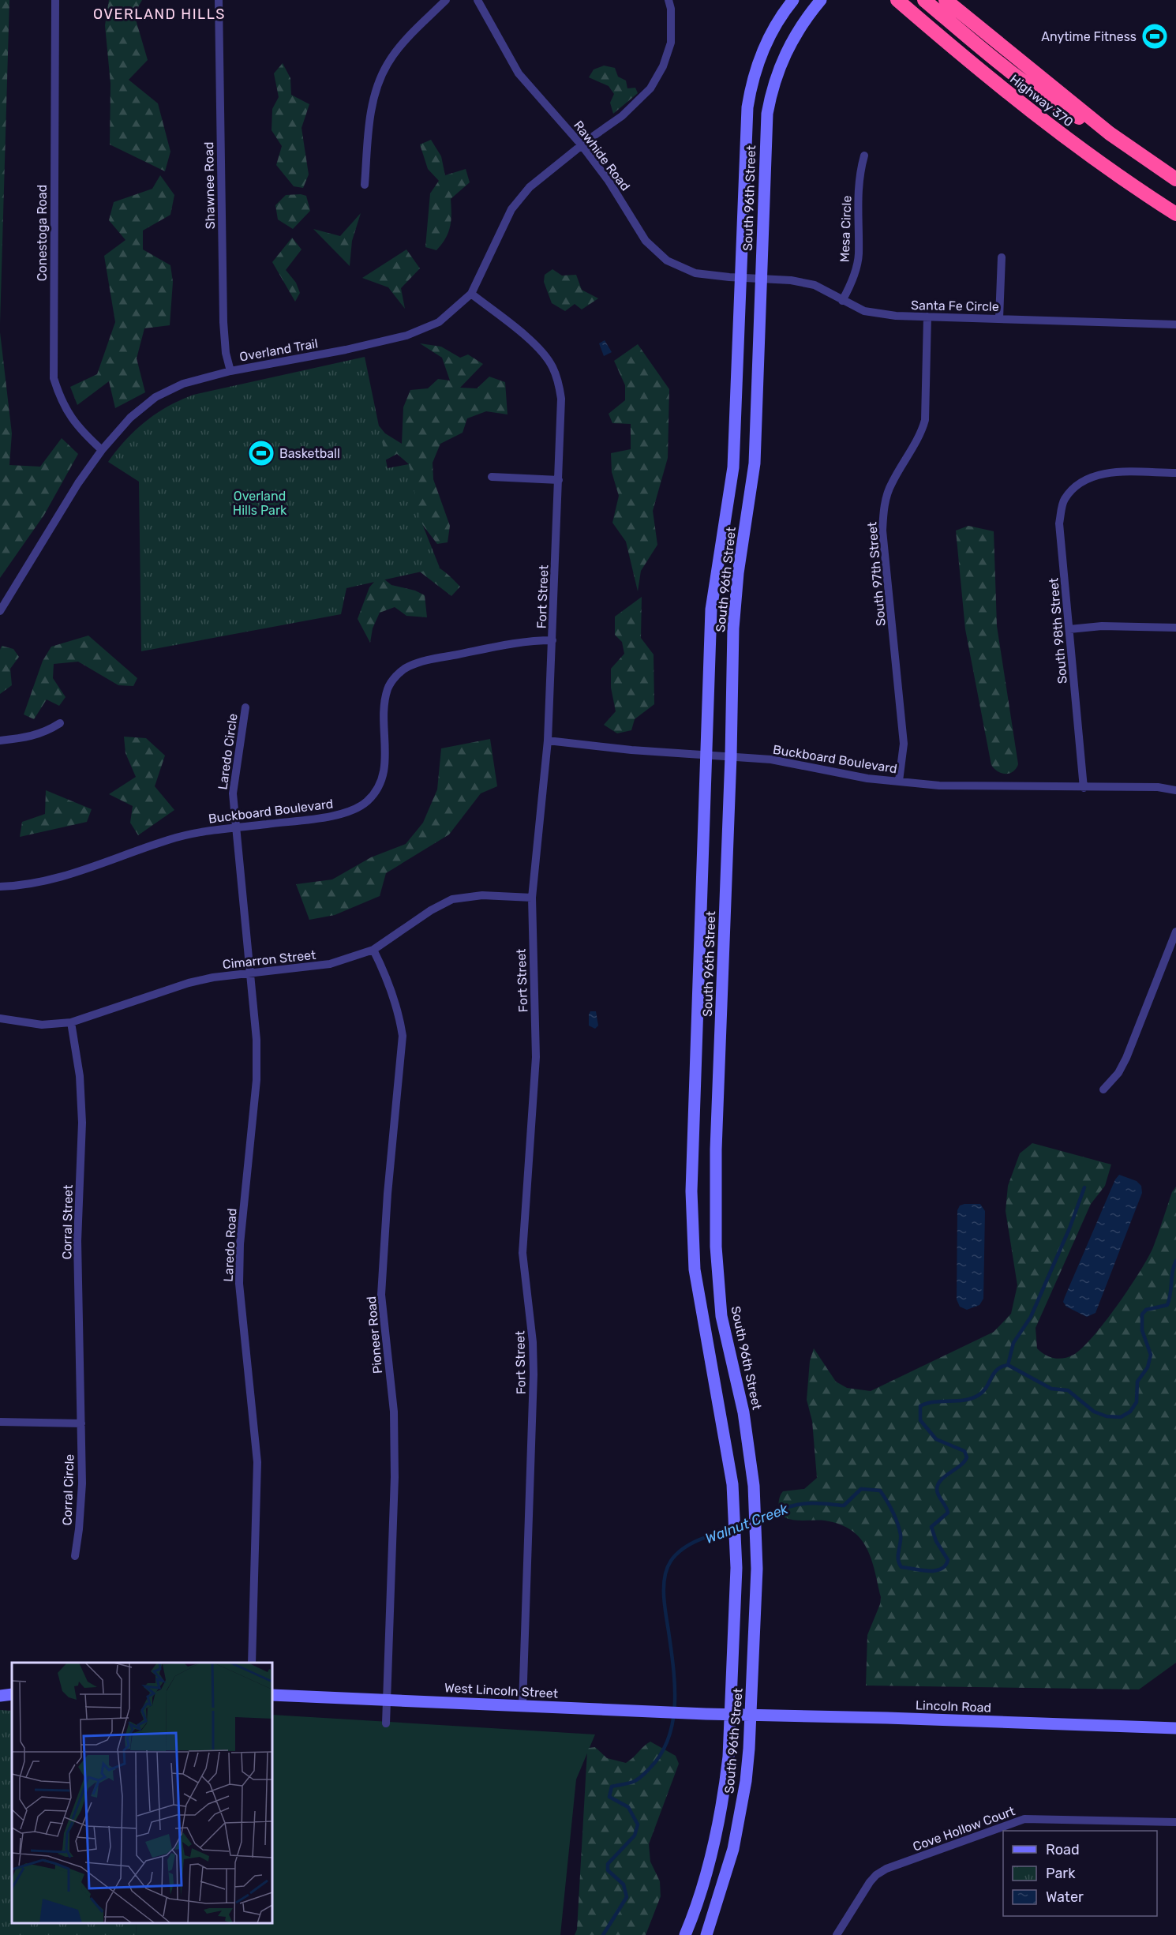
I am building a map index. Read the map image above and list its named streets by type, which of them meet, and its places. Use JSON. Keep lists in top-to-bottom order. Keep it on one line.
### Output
{"streets":{"highway":["Highway 370"],"main road":["South 96th Street","West Lincoln Street","Lincoln Road"],"street":["Rawhide Road","Shawnee Road","Mesa Circle","Conestoga Road","Santa Fe Circle","Overland Trail","South 97th Street","Fort Street","South 98th Street","Laredo Circle","Buckboard Boulevard","Cimarron Street","Corral Street","Laredo Road","Pioneer Road","Corral Circle","Cove Hollow Court"]},"crossings":[["Rawhide Road","South 96th Street"],["Rawhide Road","Santa Fe Circle"],["Rawhide Road","Overland Trail"],["Shawnee Road","Overland Trail"],["South 96th Street","Santa Fe Circle"],["South 96th Street","Buckboard Boulevard"],["South 96th Street","West Lincoln Street"],["South 96th Street","Lincoln Road"],["Mesa Circle","Santa Fe Circle"],["Conestoga Road","Overland Trail"],["Santa Fe Circle","South 97th Street"],["Overland Trail","Fort Street"],["South 97th Street","Buckboard Boulevard"],["Fort Street","Buckboard Boulevard"],["Fort Street","Cimarron Street"],["Fort Street","West Lincoln Street"],["South 98th Street","Buckboard Boulevard"],["Laredo Circle","Buckboard Boulevard"],["Laredo Circle","Laredo Road"],["Buckboard Boulevard","Laredo Road"],["Cimarron Street","Corral Street"],["Cimarron Street","Laredo Road"],["Cimarron Street","Pioneer Road"],["Corral Street","Corral Circle"],["Pioneer Road","West Lincoln Street"],["West Lincoln Street","Lincoln Road"]],"districts":["OVERLAND HILLS"],"water":["Walnut Creek"],"parks":["Overland Hills Park"],"places":{"sports":["Anytime Fitness","Basketball"]},"legend":["Road","Park","Water"]}
